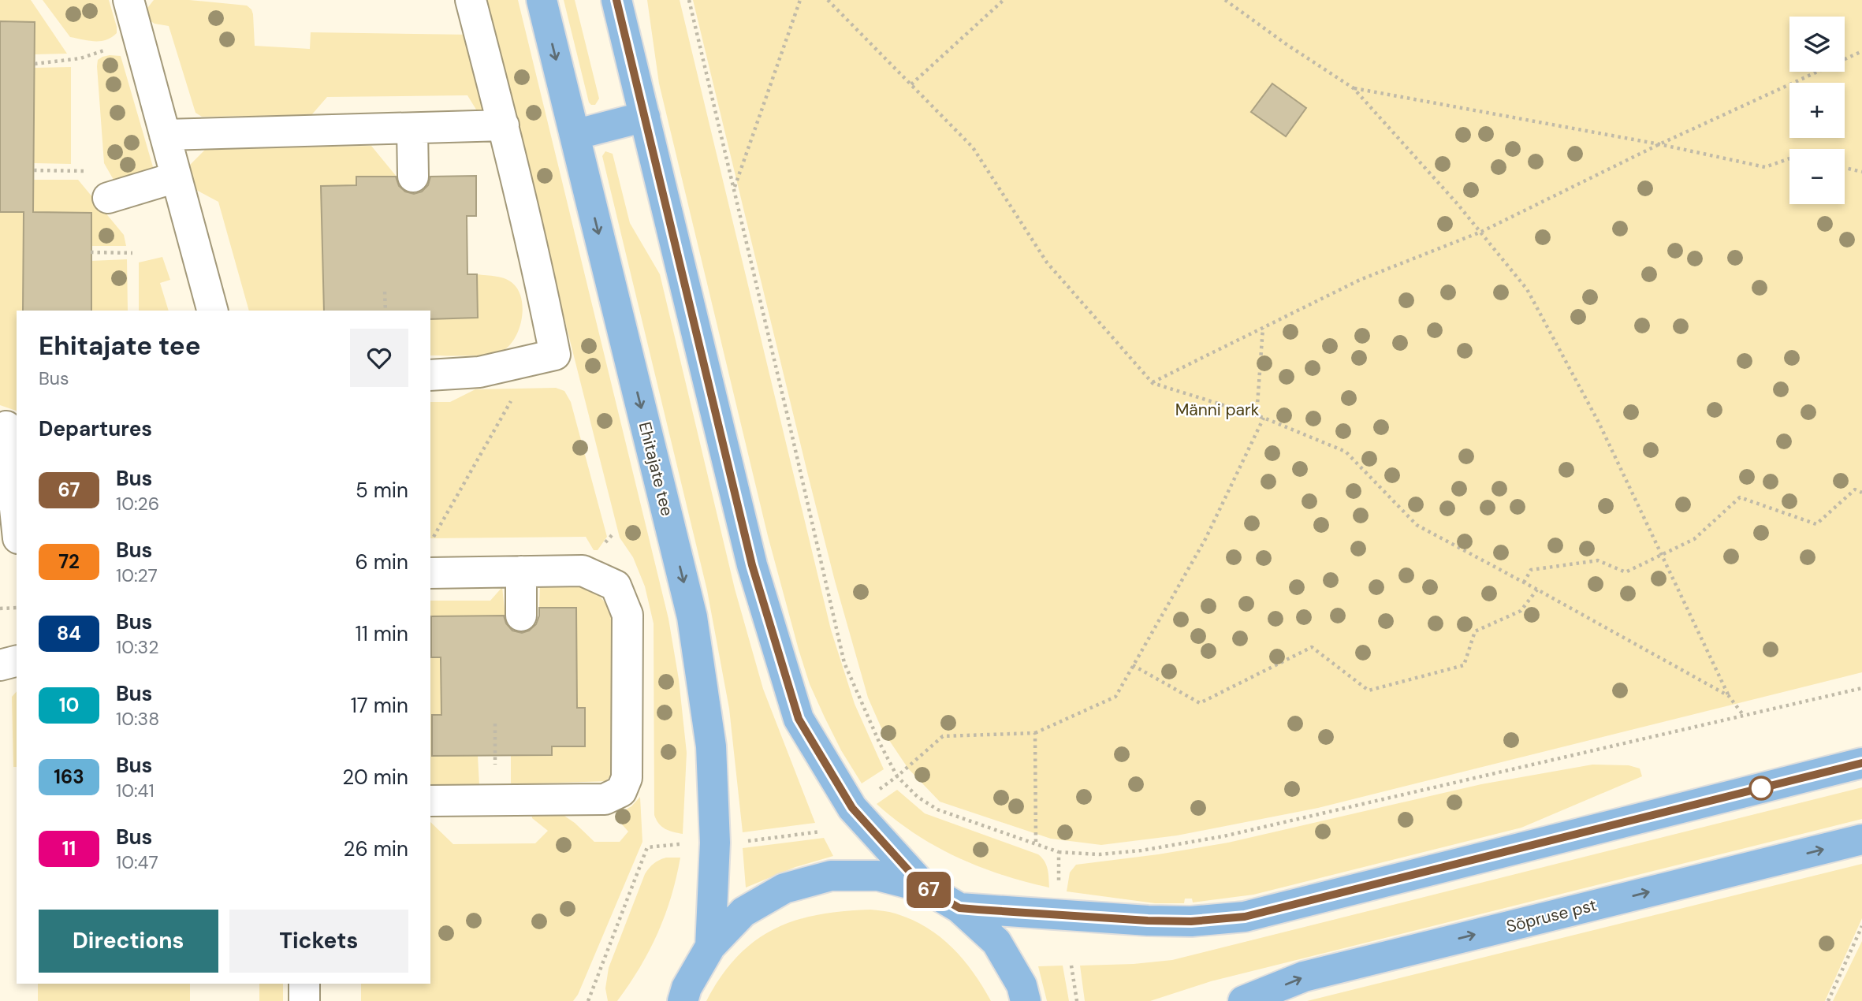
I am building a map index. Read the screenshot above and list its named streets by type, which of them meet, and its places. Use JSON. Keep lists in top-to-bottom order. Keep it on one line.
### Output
{"streets":{"main road":["Ehitajate tee","Sõpruse pst"]},"parks":["Männi park"],"lines":["bus line 67"],"page":{"on_map":"67","map_buttons":["+","−"],"heading":[["Ehitajate tee","Bus"],"Departures"],"list":[{"mark":"67","name":"Bus","note":"10:26","value":"5 min"},{"mark":"72","name":"Bus","note":"10:27","value":"6 min"},{"mark":"84","name":"Bus","note":"10:32","value":"11 min"},{"mark":"10","name":"Bus","note":"10:38","value":"17 min"},{"mark":"163","name":"Bus","note":"10:41","value":"20 min"},{"mark":"11","name":"Bus","note":"10:47","value":"26 min"}],"buttons":["Directions","Tickets"]}}
